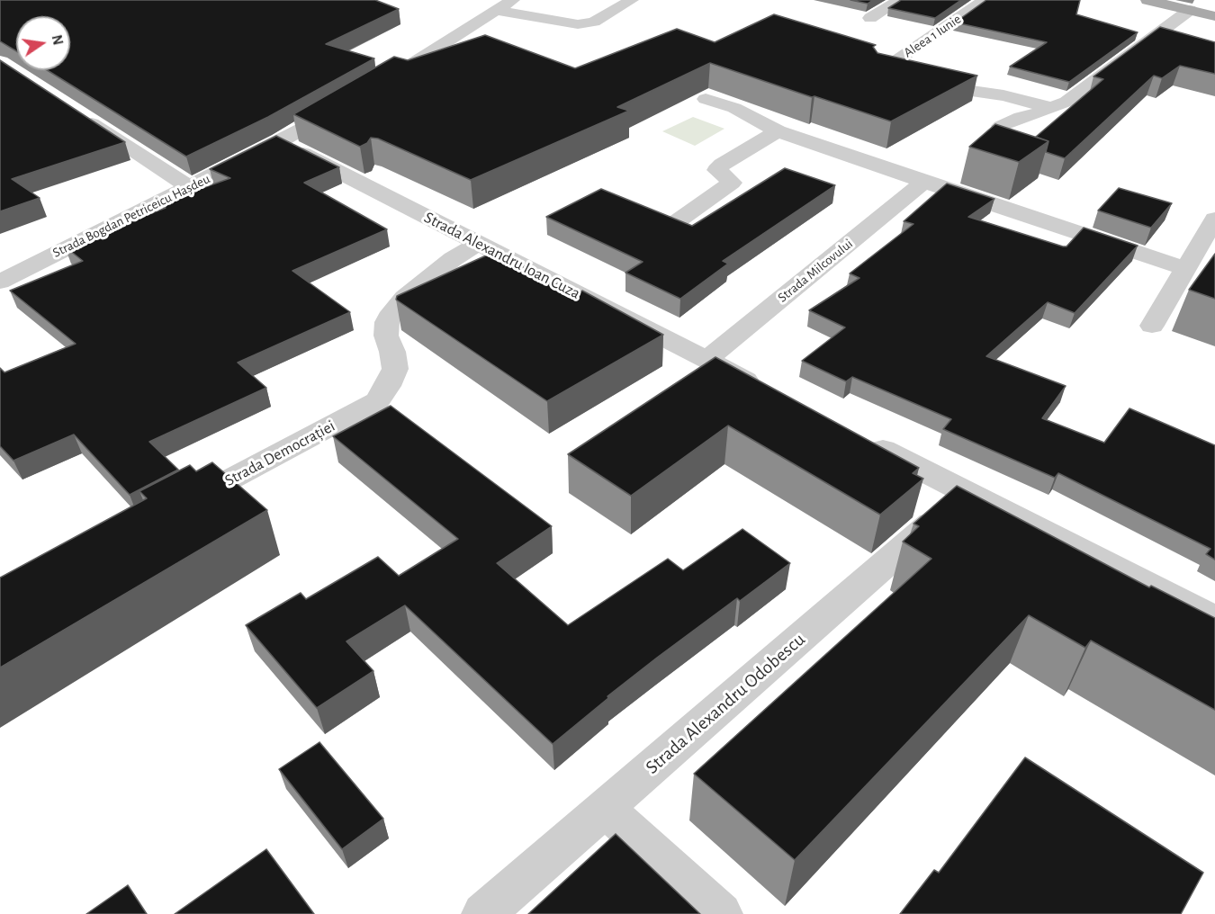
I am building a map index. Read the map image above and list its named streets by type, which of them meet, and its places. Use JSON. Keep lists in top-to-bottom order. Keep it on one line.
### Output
{"streets":{"street":["Aleea 1 Iunie","Strada Bogdan Petriceicu Hașdeu","Strada Alexandru Ioan Cuza","Strada Milcovului","Strada Democrației","Strada Alexandru Odobescu"]},"crossings":[["Strada Bogdan Petriceicu Hașdeu","Strada Alexandru Ioan Cuza"],["Strada Alexandru Ioan Cuza","Strada Milcovului"],["Strada Alexandru Ioan Cuza","Strada Democrației"]],"north":"right"}
